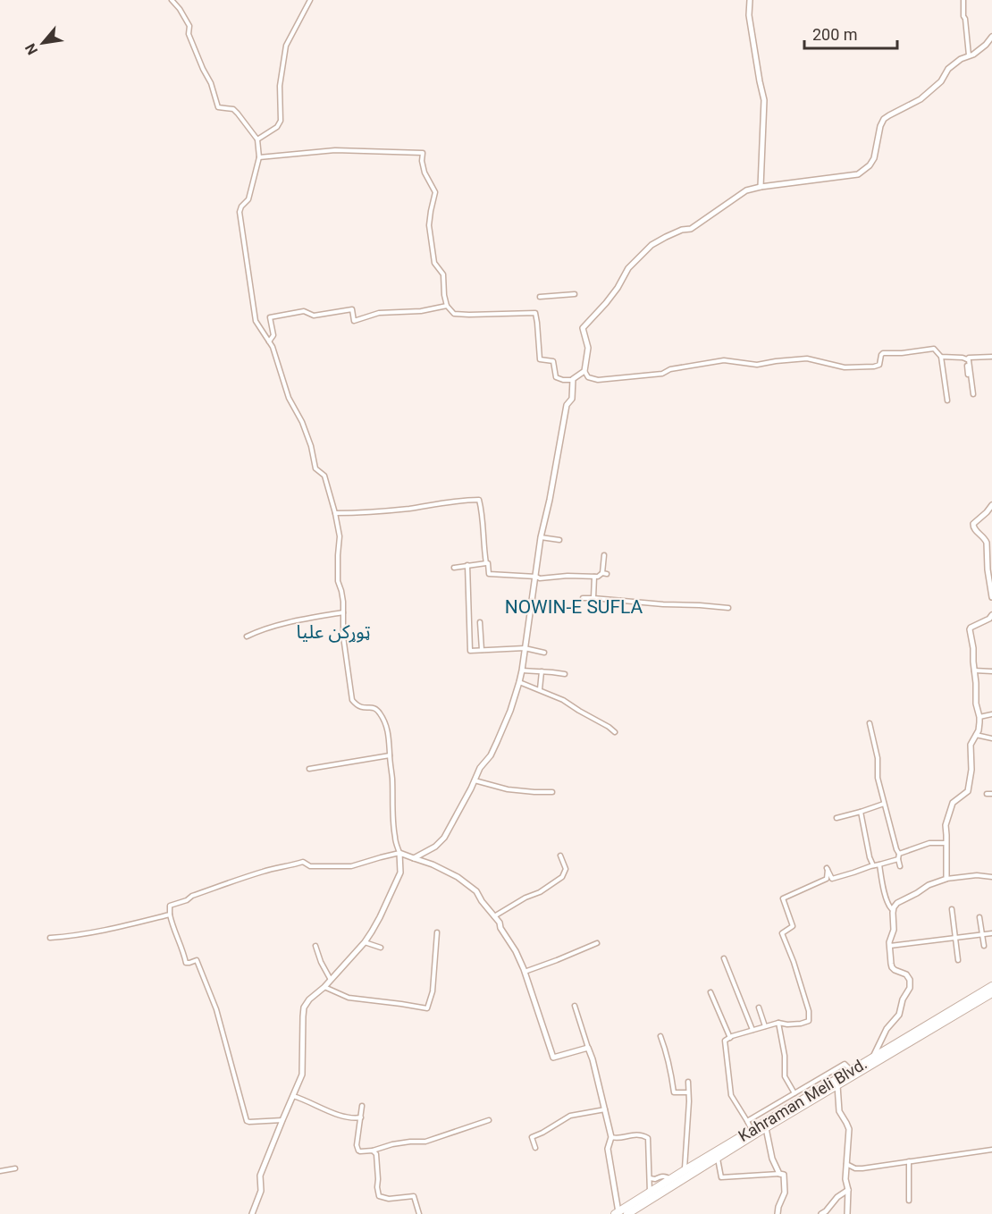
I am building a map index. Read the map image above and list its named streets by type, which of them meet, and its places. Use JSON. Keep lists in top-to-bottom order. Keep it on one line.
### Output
{"streets":{"highway":["Kahraman Meli Blvd."]},"districts":["NOWIN-E SUFLA","ټوړکن علیا"],"scale_bar":"200 m","north":"bottom left"}
